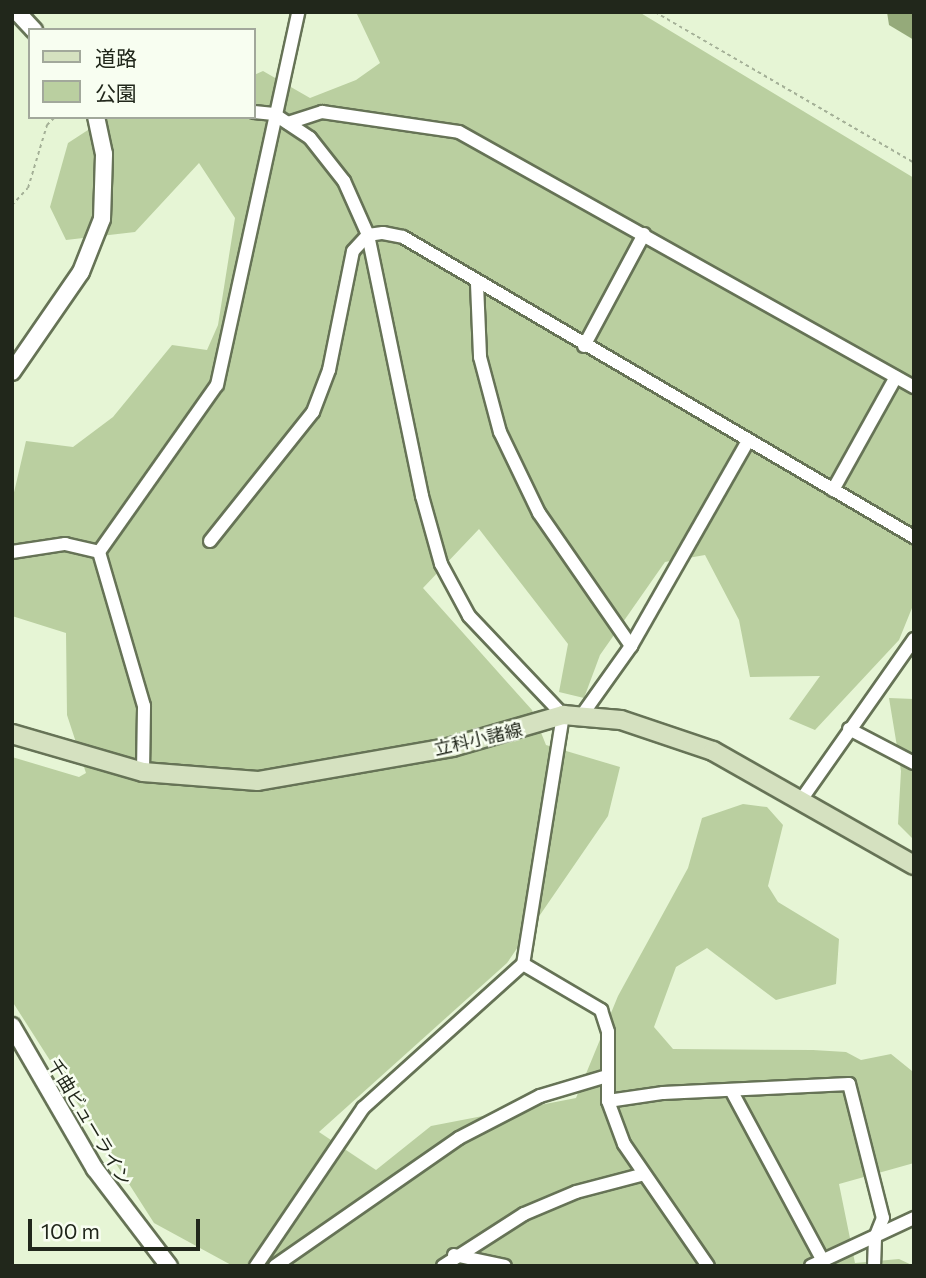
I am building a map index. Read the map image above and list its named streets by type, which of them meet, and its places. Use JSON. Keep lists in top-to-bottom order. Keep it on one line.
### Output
{"streets":{"main road":["立科小諸線"],"street":["千曲ビューライン"]},"legend":["道路","公園"],"scale_bar":"100 m"}
